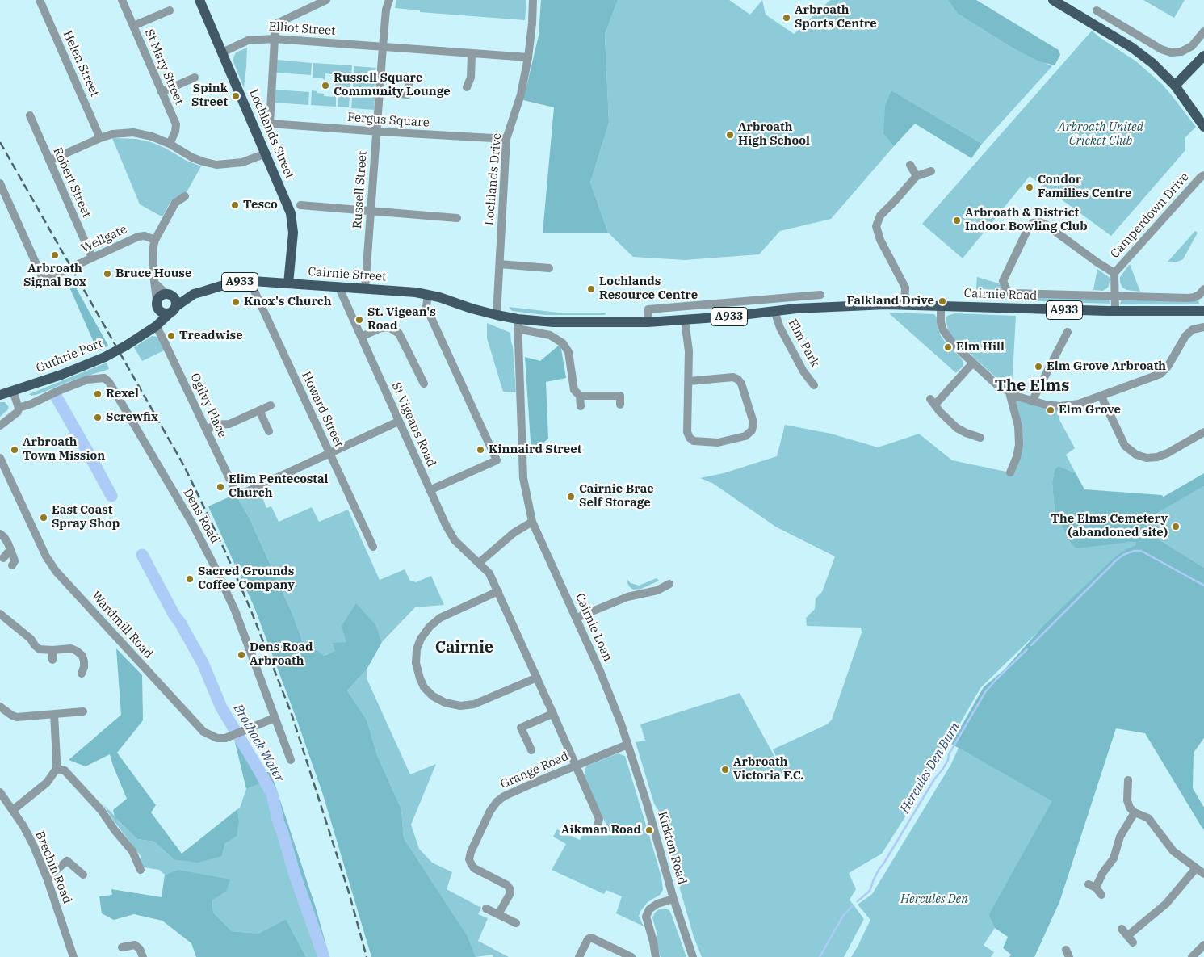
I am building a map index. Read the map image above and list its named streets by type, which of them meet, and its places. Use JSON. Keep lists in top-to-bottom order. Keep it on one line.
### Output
{"streets":{"main road":["Lochlands Street","Cairnie Street","A933","Cairnie Road","Guthrie Port"],"street":["Elliot Street","Helen Street","St Mary Street","Fergus Square","Lochlands Drive","Robert Street","Russell Street","Camperdown Drive","Wellgate","Elm Park","Ogilvy Place","Howard Street","St Vigeans Road","Dens Road","Wardmill Road","Cairnie Loan","Grange Road","Kirkton Road","Brechin Road"]},"crossings":[["Elliot Street","Fergus Square"],["Elliot Street","Lochlands Street"],["Elliot Street","Lochlands Drive"],["Elliot Street","Russell Street"],["Fergus Square","Lochlands Drive"],["Fergus Square","Russell Street"],["Lochlands Street","Cairnie Street"],["Lochlands Drive","Cairnie Street"],["Lochlands Drive","Cairnie Road"],["Robert Street","Wellgate"],["Russell Street","Cairnie Street"],["Cairnie Street","Cairnie Road"],["Cairnie Street","Guthrie Port"],["Cairnie Street","Howard Street"],["Cairnie Street","St Vigeans Road"],["Cairnie Road","Elm Park"],["Cairnie Road","Cairnie Loan"],["Guthrie Port","Ogilvy Place"],["Ogilvy Place","Howard Street"],["Dens Road","Wardmill Road"],["Cairnie Loan","Grange Road"],["Cairnie Loan","Kirkton Road"],["Grange Road","Kirkton Road"]],"districts":["The Elms","Cairnie"],"water":["Brothock Water","Hercules Den Burn"],"parks":["Arbroath United Cricket Club","Hercules Den"],"places":["Arbroath Sports Centre","Russell Square Community Lounge","Spink Street","Arbroath High School","Condor Families Centre","Tesco","Arbroath & District Indoor Bowling Club","Arbroath Signal Box","Bruce House","Lochlands Resource Centre","Falkland Drive","Knox's Church","St. Vigean's Road","Treadwise","Elm Hill","Elm Grove Arbroath","Rexel","Elm Grove","Screwfix","Arbroath Town Mission","Kinnaird Street","Elim Pentecostal Church","Cairnie Brae Self Storage","East Coast Spray Shop","The Elms Cemetery (abandoned site)","Sacred Grounds Coffee Company","Dens Road Arbroath","Arbroath Victoria F.C.","Aikman Road"]}
